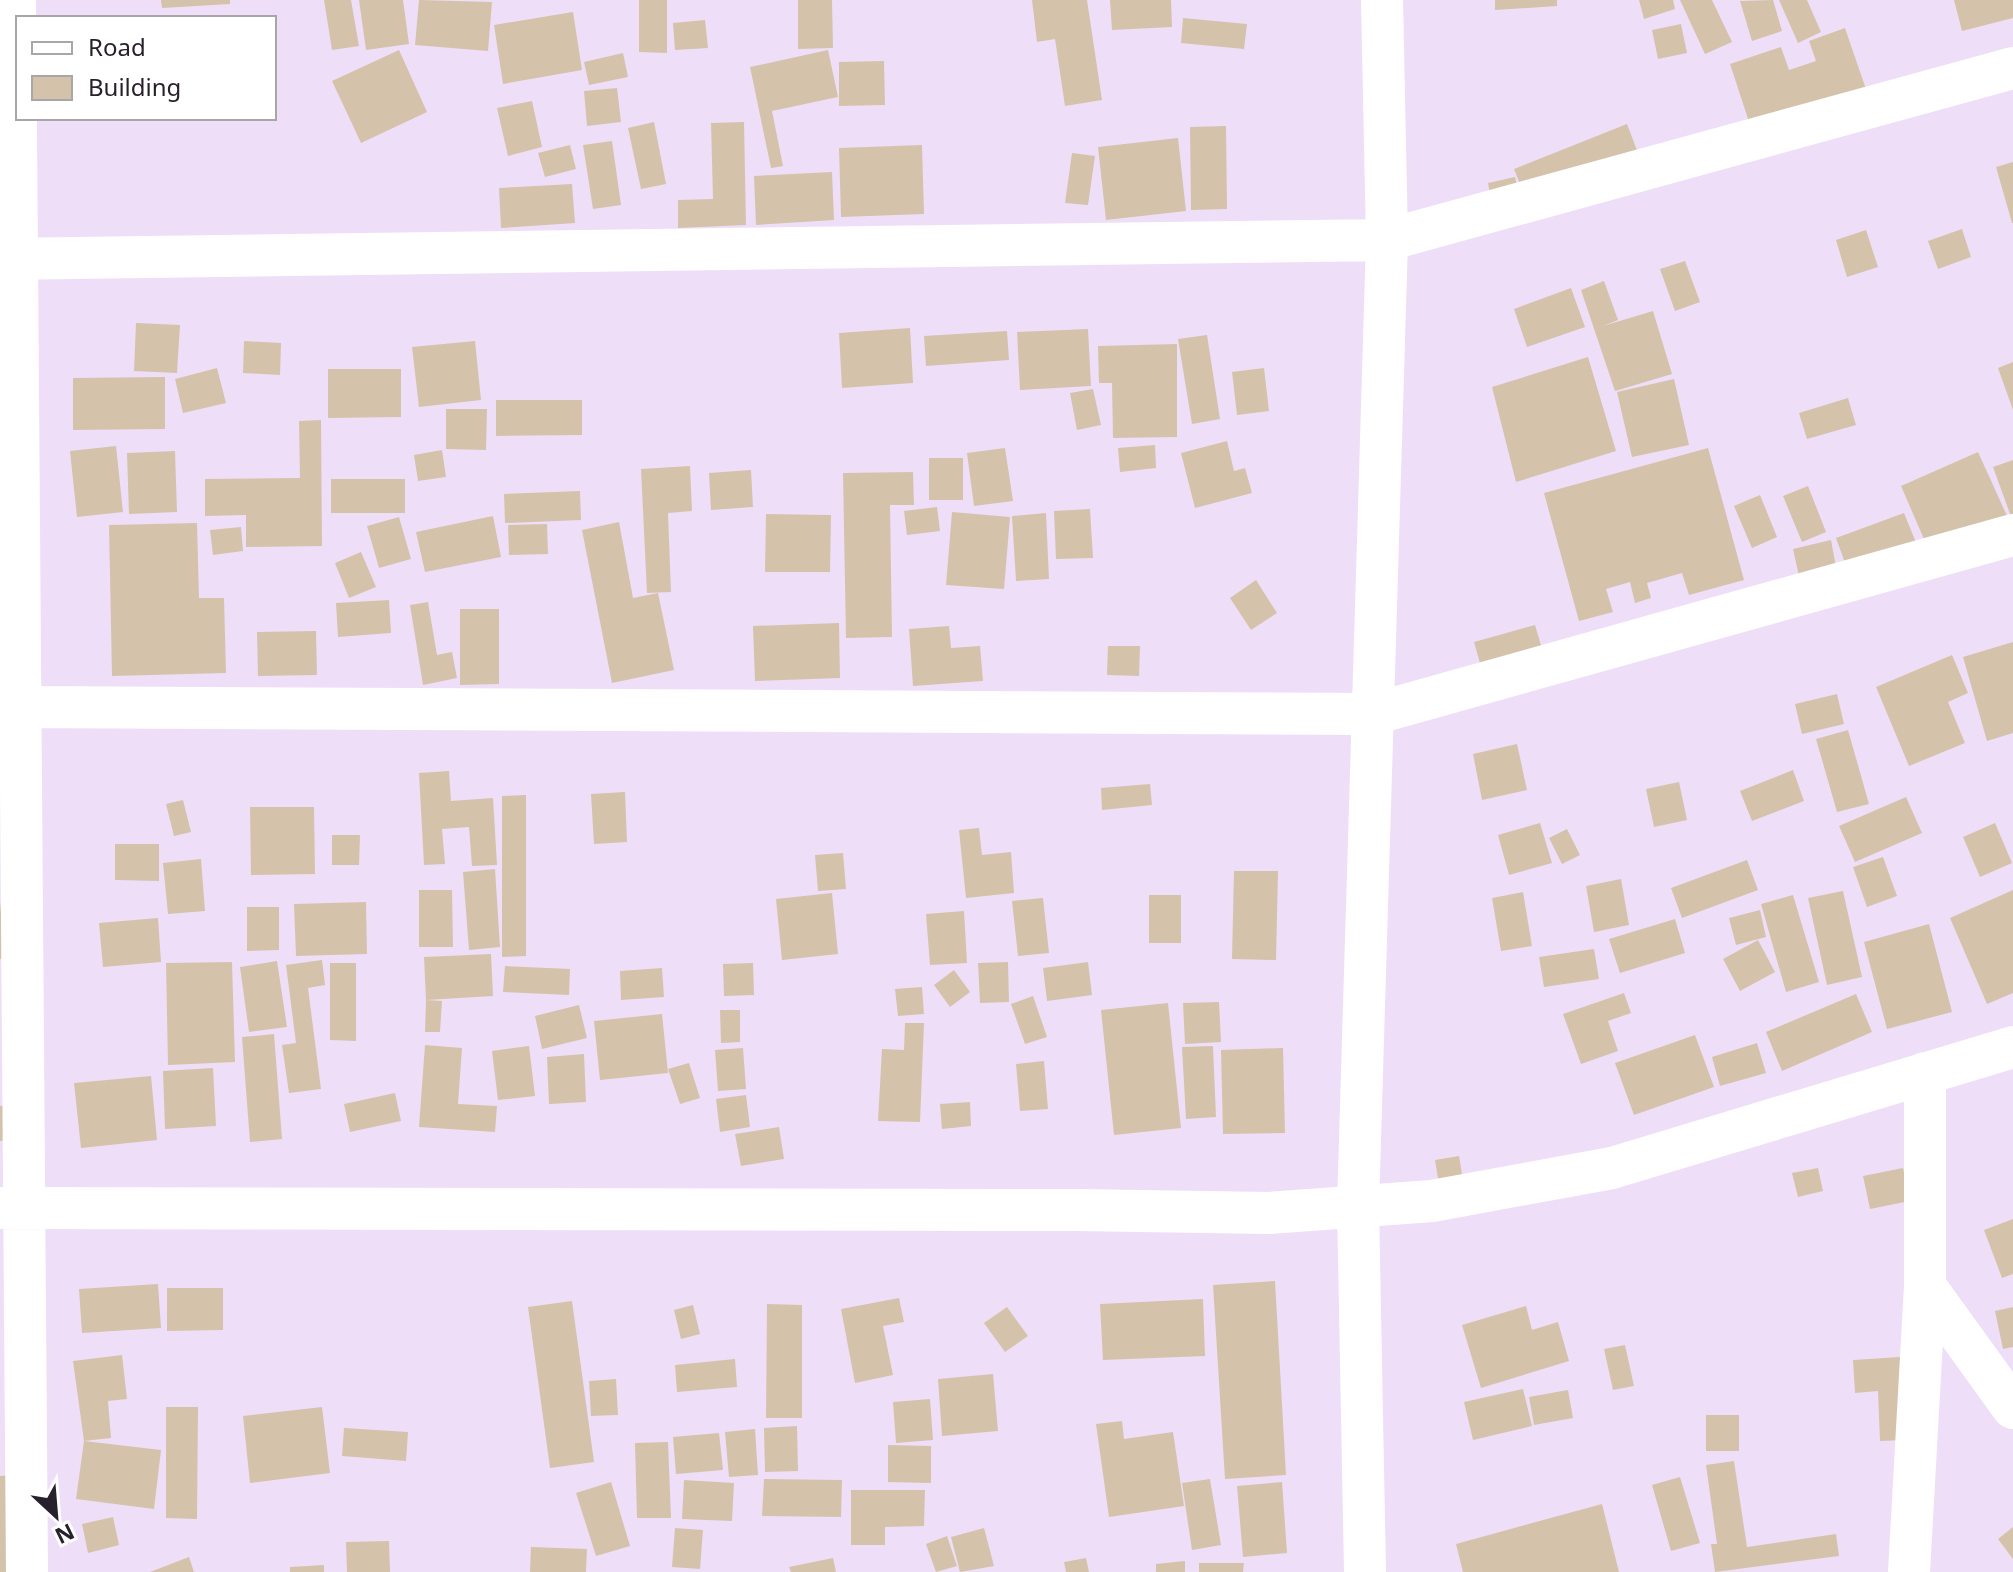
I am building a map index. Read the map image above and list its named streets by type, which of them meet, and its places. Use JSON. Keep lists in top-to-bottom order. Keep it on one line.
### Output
{"legend":["Road","Building"],"north":"bottom right"}
